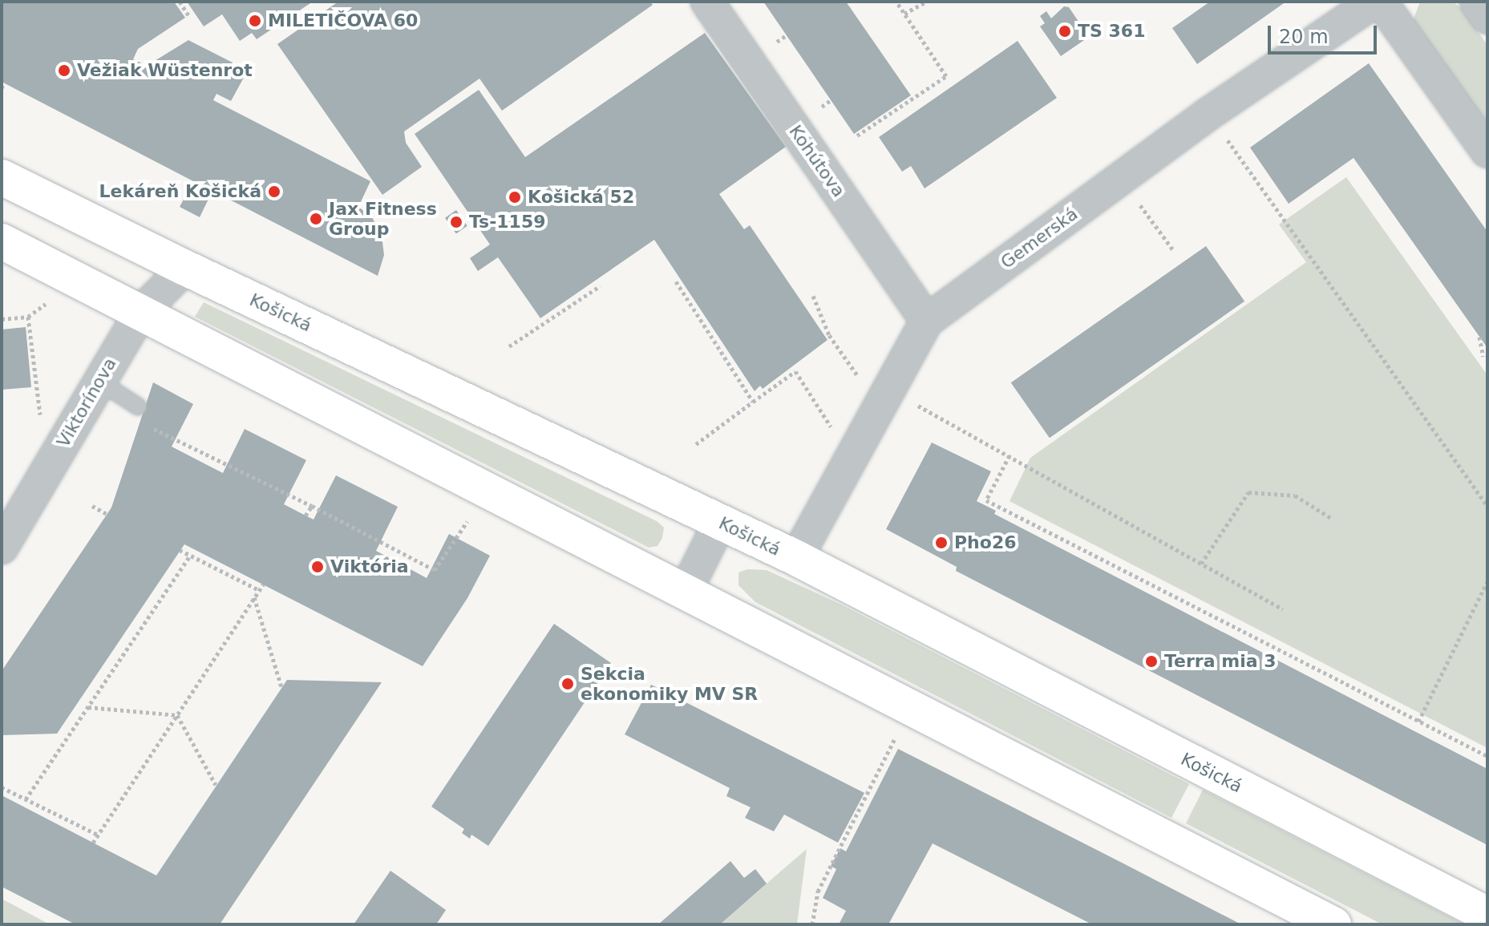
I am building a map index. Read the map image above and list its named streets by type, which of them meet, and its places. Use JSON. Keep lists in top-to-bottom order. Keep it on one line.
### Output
{"streets":{"street":["Kohútova","Gemerská","Košická","Viktorínova"]},"crossings":[["Kohútova","Gemerská"],["Gemerská","Košická"],["Košická","Viktorínova"]],"places":["MILETIČOVA 60","TS 361","Vežiak Wüstenrot","Lekáreň Košická","Košická 52","Jax Fitness Group","Ts-1159","Pho26","Viktória","Terra mia 3","Sekcia ekonomiky MV SR"],"scale_bar":"20 m"}
